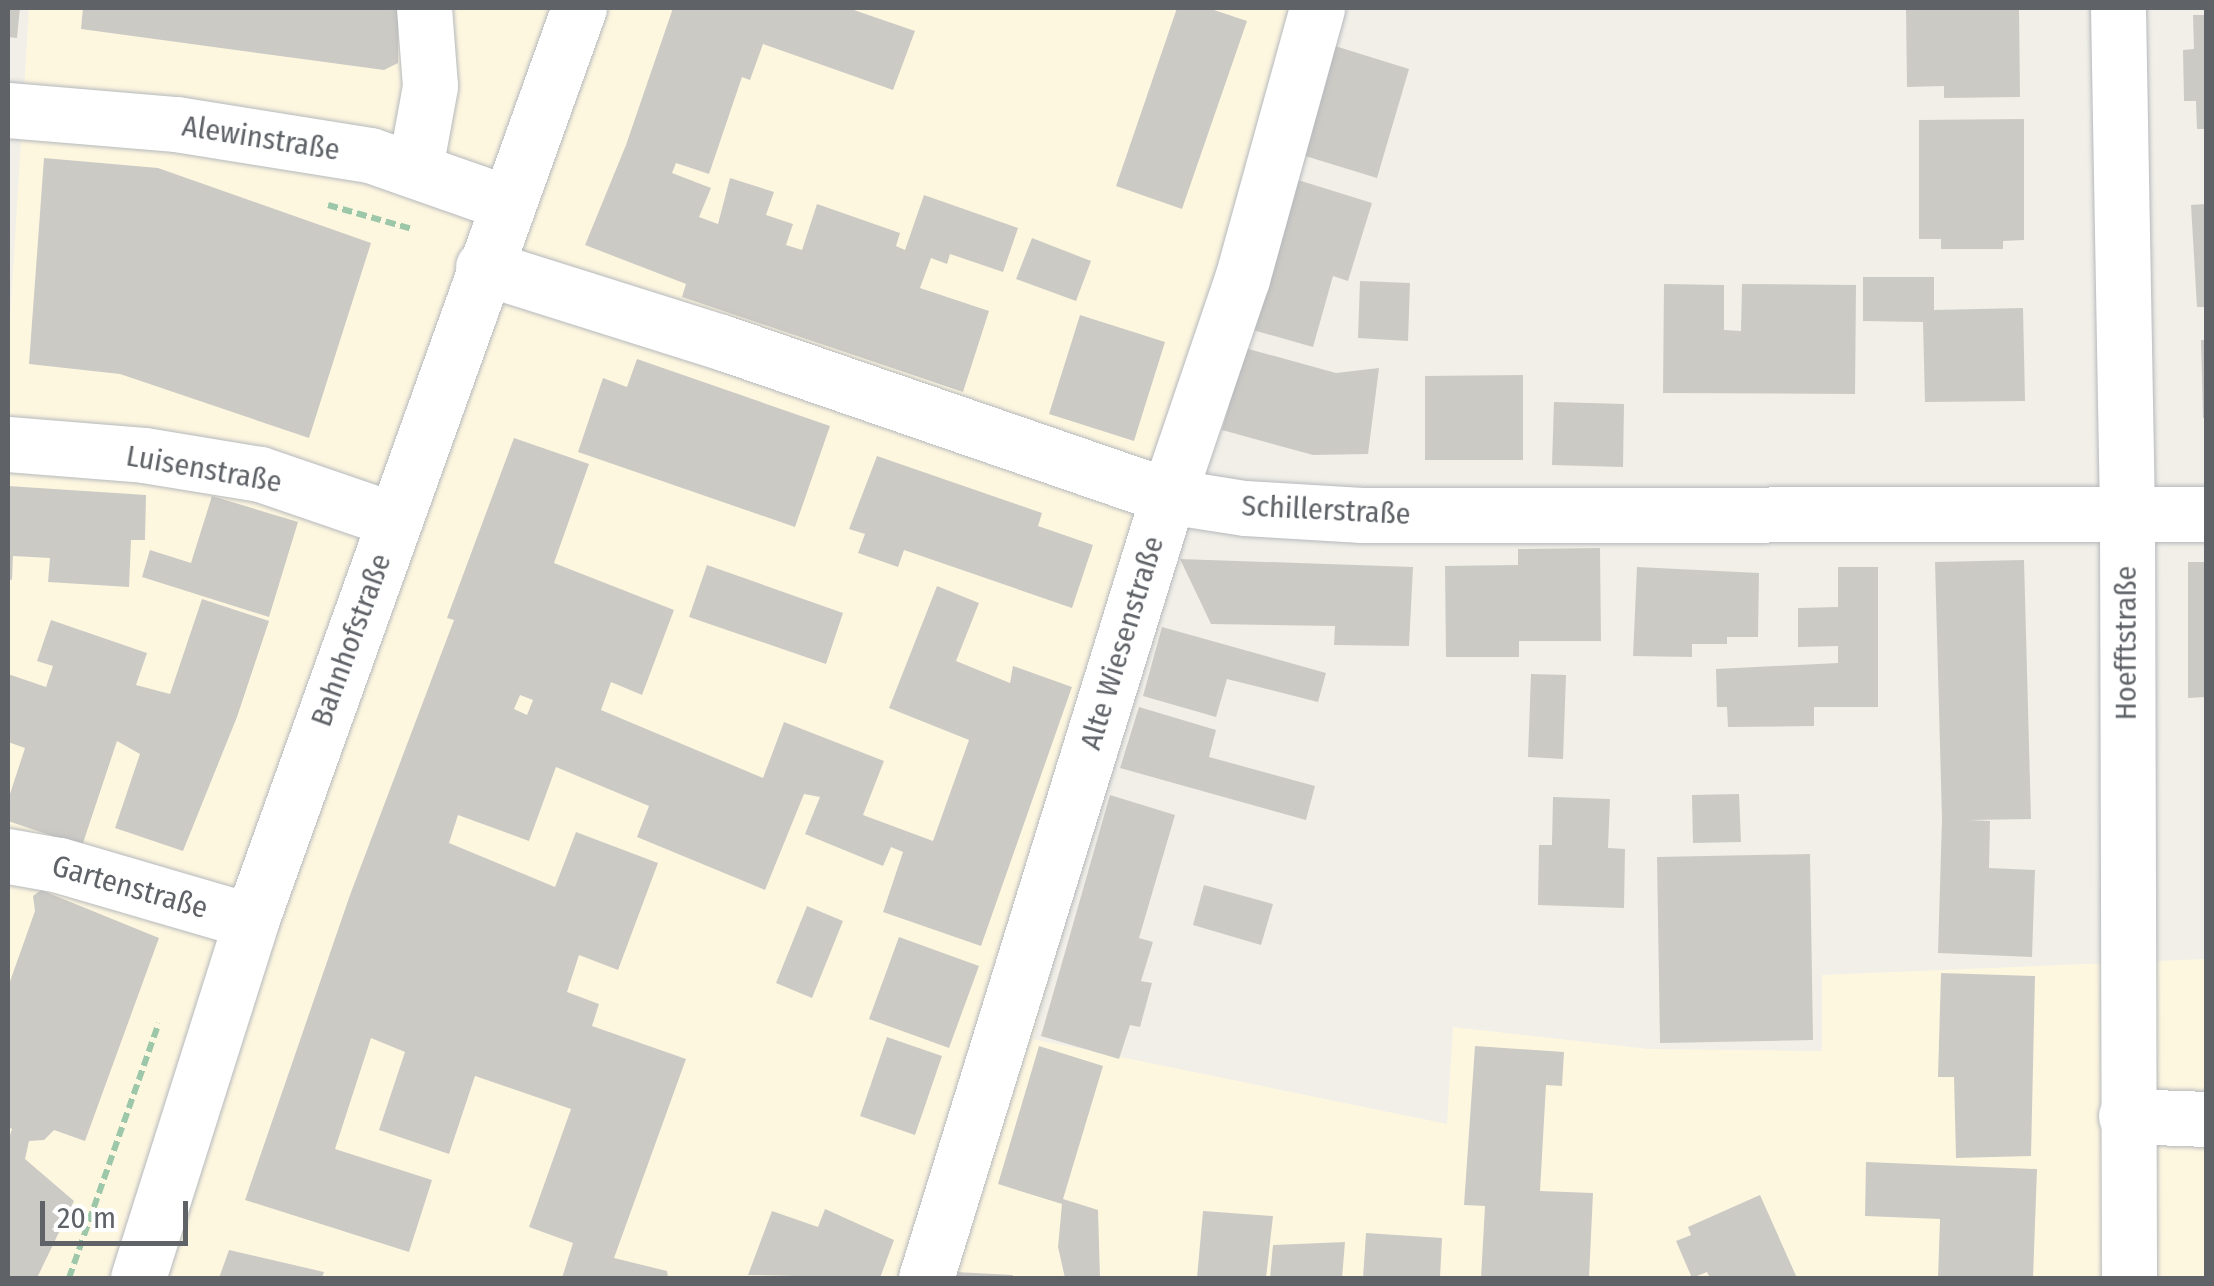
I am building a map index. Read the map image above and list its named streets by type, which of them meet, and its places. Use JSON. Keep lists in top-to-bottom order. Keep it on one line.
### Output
{"streets":{"street":["Alewinstraße","Luisenstraße","Schillerstraße","Bahnhofstraße","Alte Wiesenstraße","Hoefftstraße","Gartenstraße"]},"crossings":[["Alewinstraße","Bahnhofstraße"],["Luisenstraße","Bahnhofstraße"],["Schillerstraße","Bahnhofstraße"],["Schillerstraße","Alte Wiesenstraße"],["Schillerstraße","Hoefftstraße"],["Bahnhofstraße","Gartenstraße"]],"scale_bar":"20 m"}
